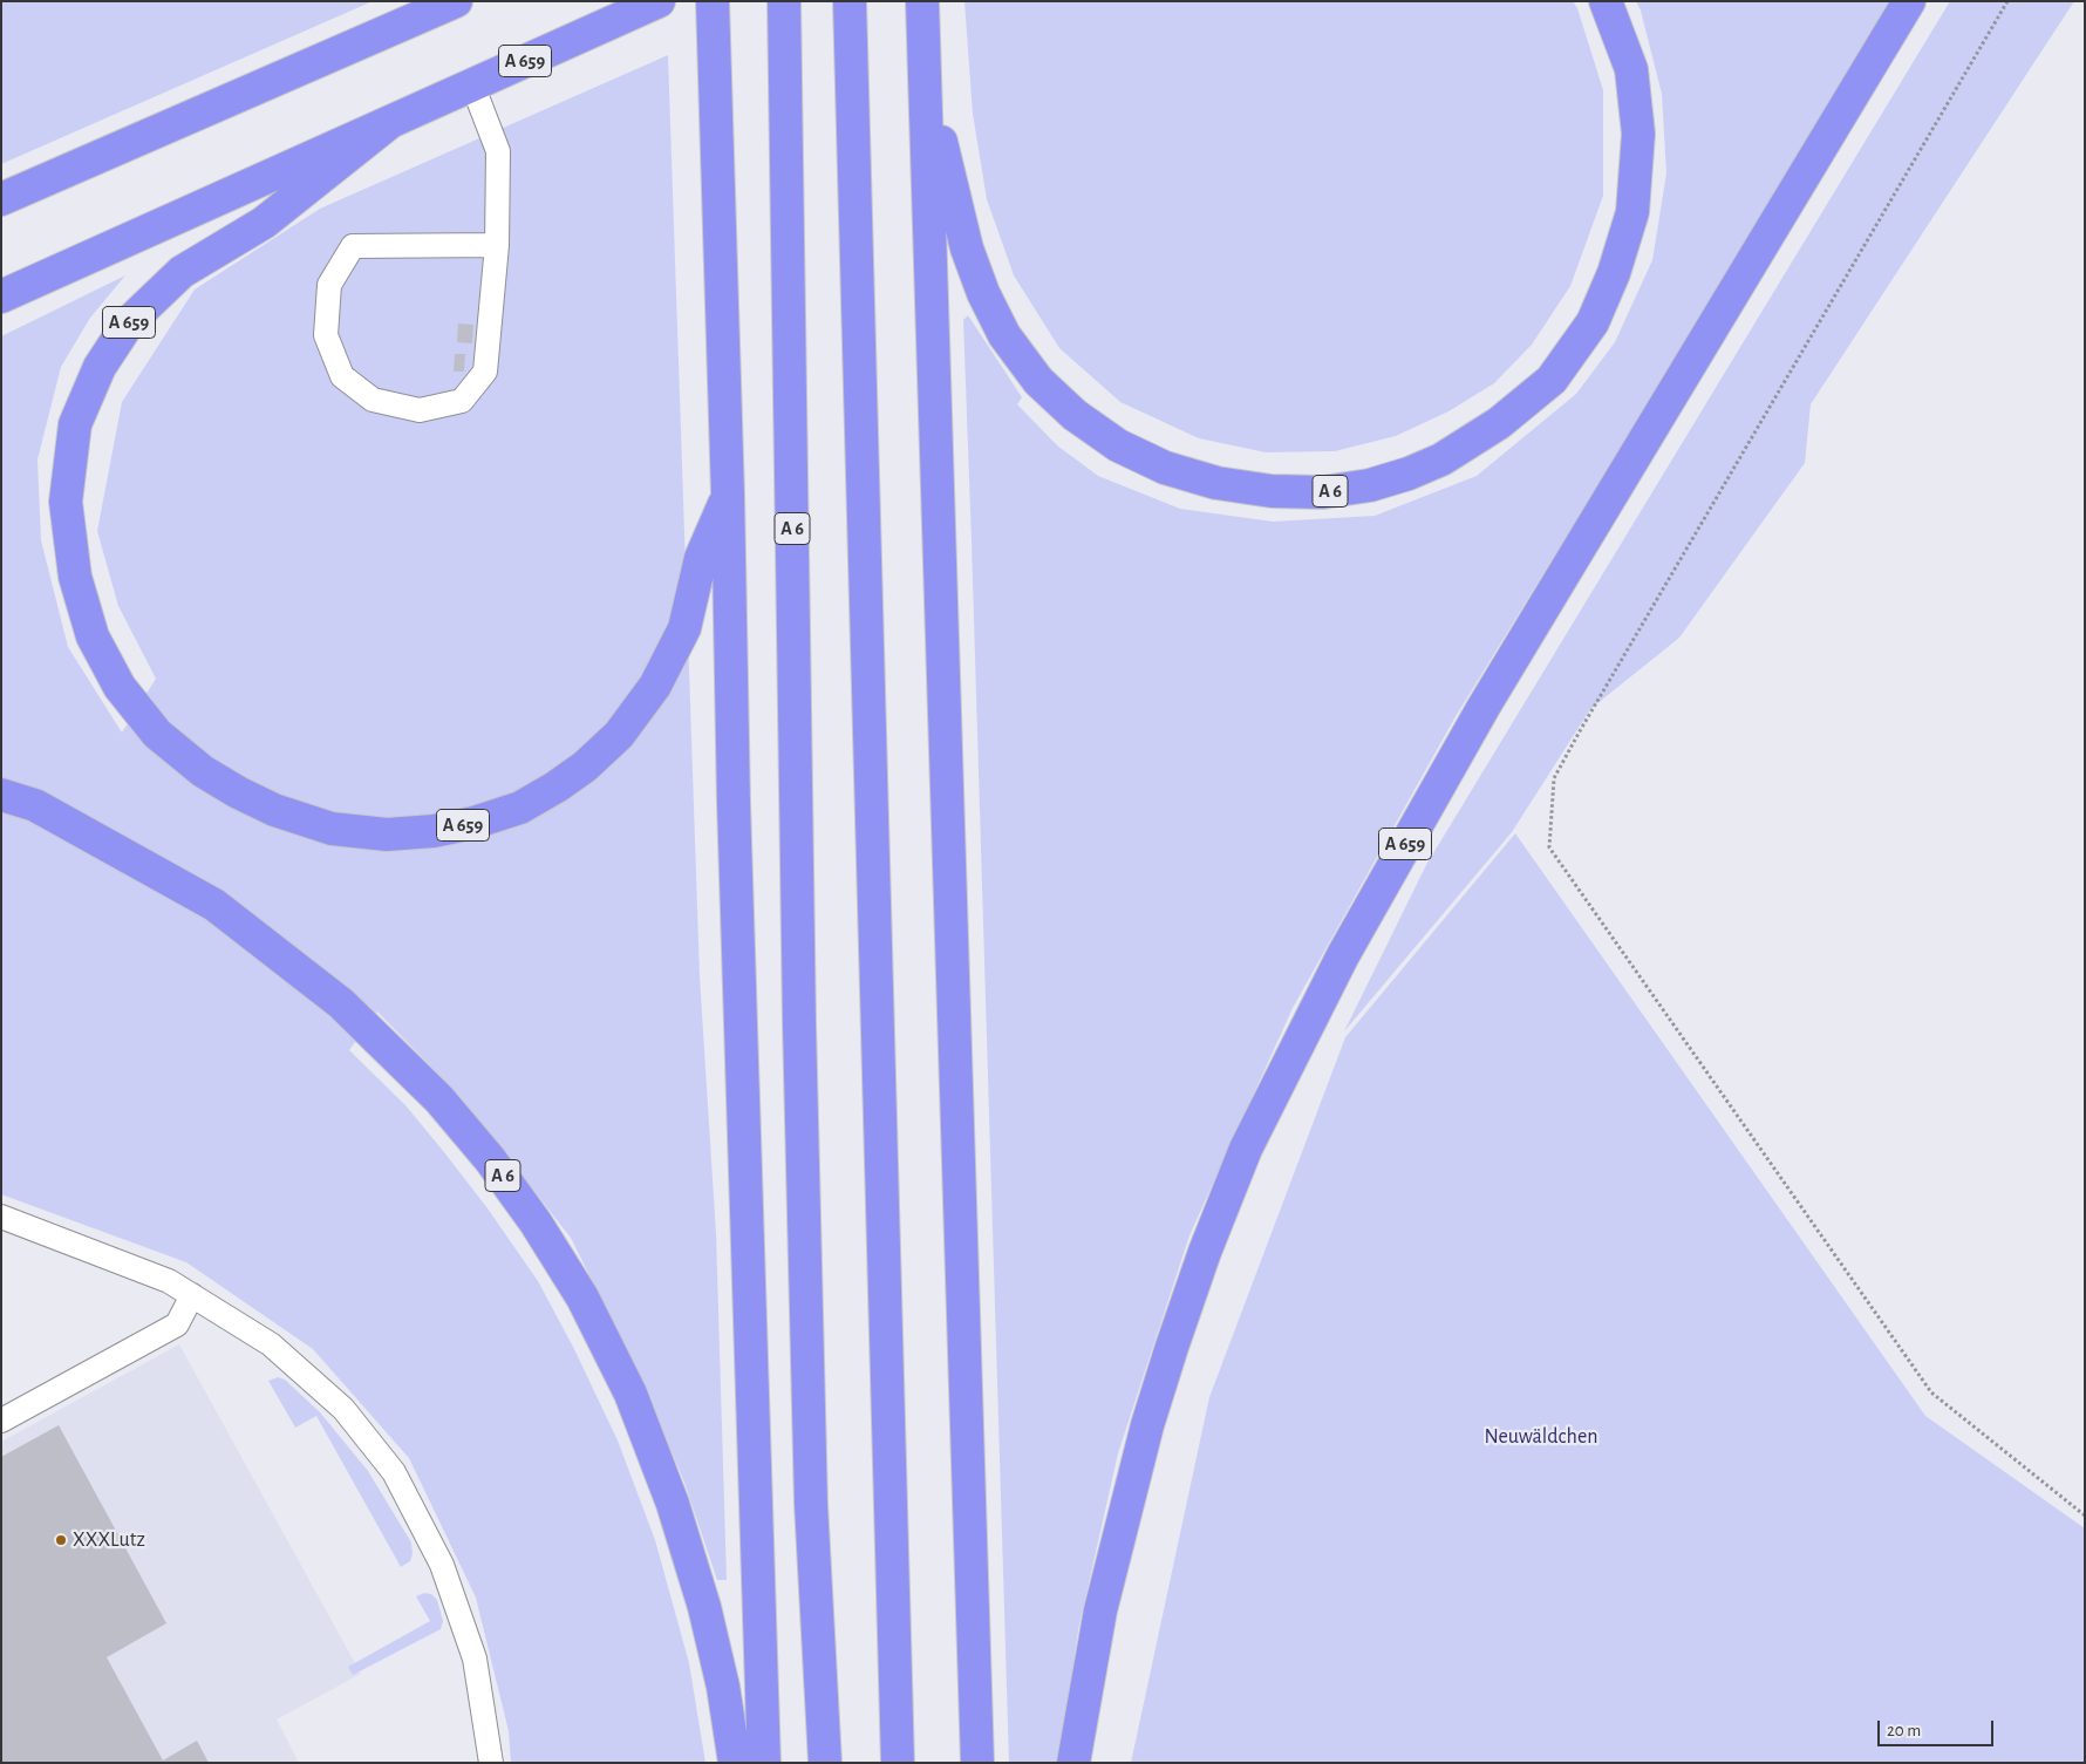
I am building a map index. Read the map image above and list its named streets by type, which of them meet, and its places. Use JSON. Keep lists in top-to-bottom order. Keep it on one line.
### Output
{"streets":{"highway":["A 659","A 6"]},"parks":["Neuwäldchen"],"places":["XXXLutz"],"scale_bar":"20 m"}
